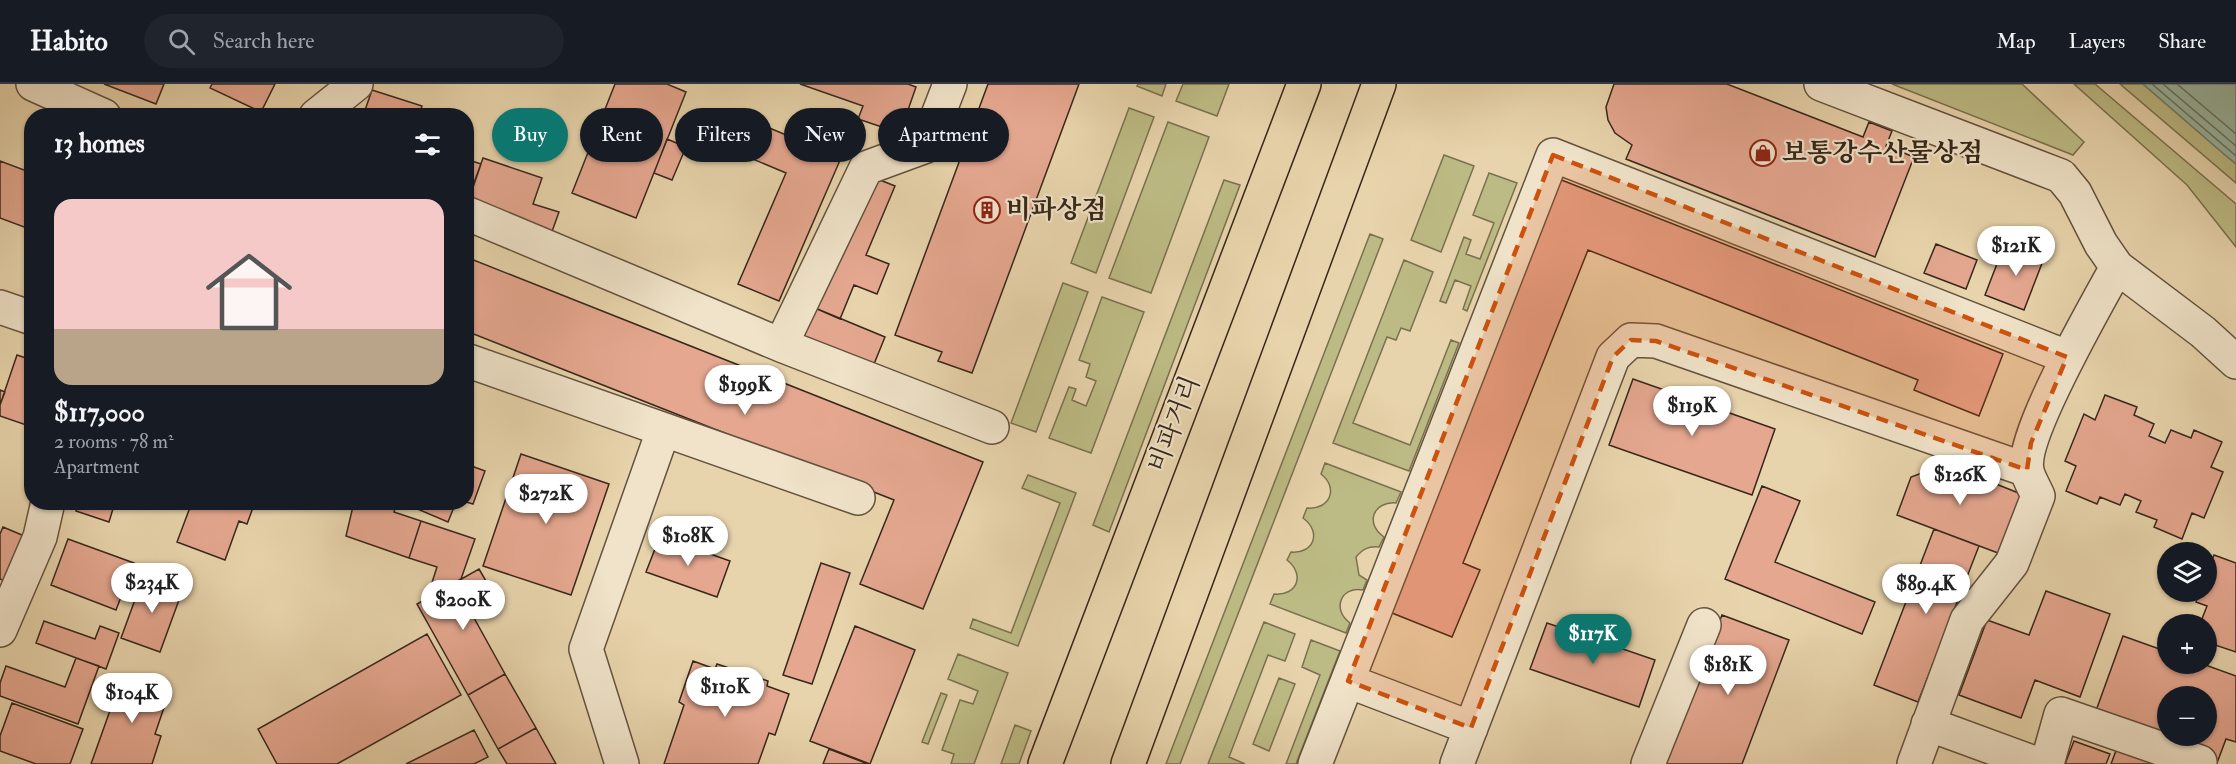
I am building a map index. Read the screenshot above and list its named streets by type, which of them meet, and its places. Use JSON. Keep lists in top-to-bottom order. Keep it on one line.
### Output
{"streets":{"main road":["비파거리"]},"places":{"shop":["보통강수산물상점"],"building":["비파상점"]},"page":{"header":"Habito","search":"Search here","nav":["Map","Layers","Share"],"chip":["Buy","Rent","Filters","New","Apartment"],"heading":"13 homes","list":[{"name":"$117,000","note":"2 rooms · 78 m² · Apartment"}],"price":["$121K","$199K","$119K","$126K","$272K","$108K","$234K","$89.4K","$200K","$117K","$181K","$110K","$104K"],"map_buttons":["+","−"]}}
